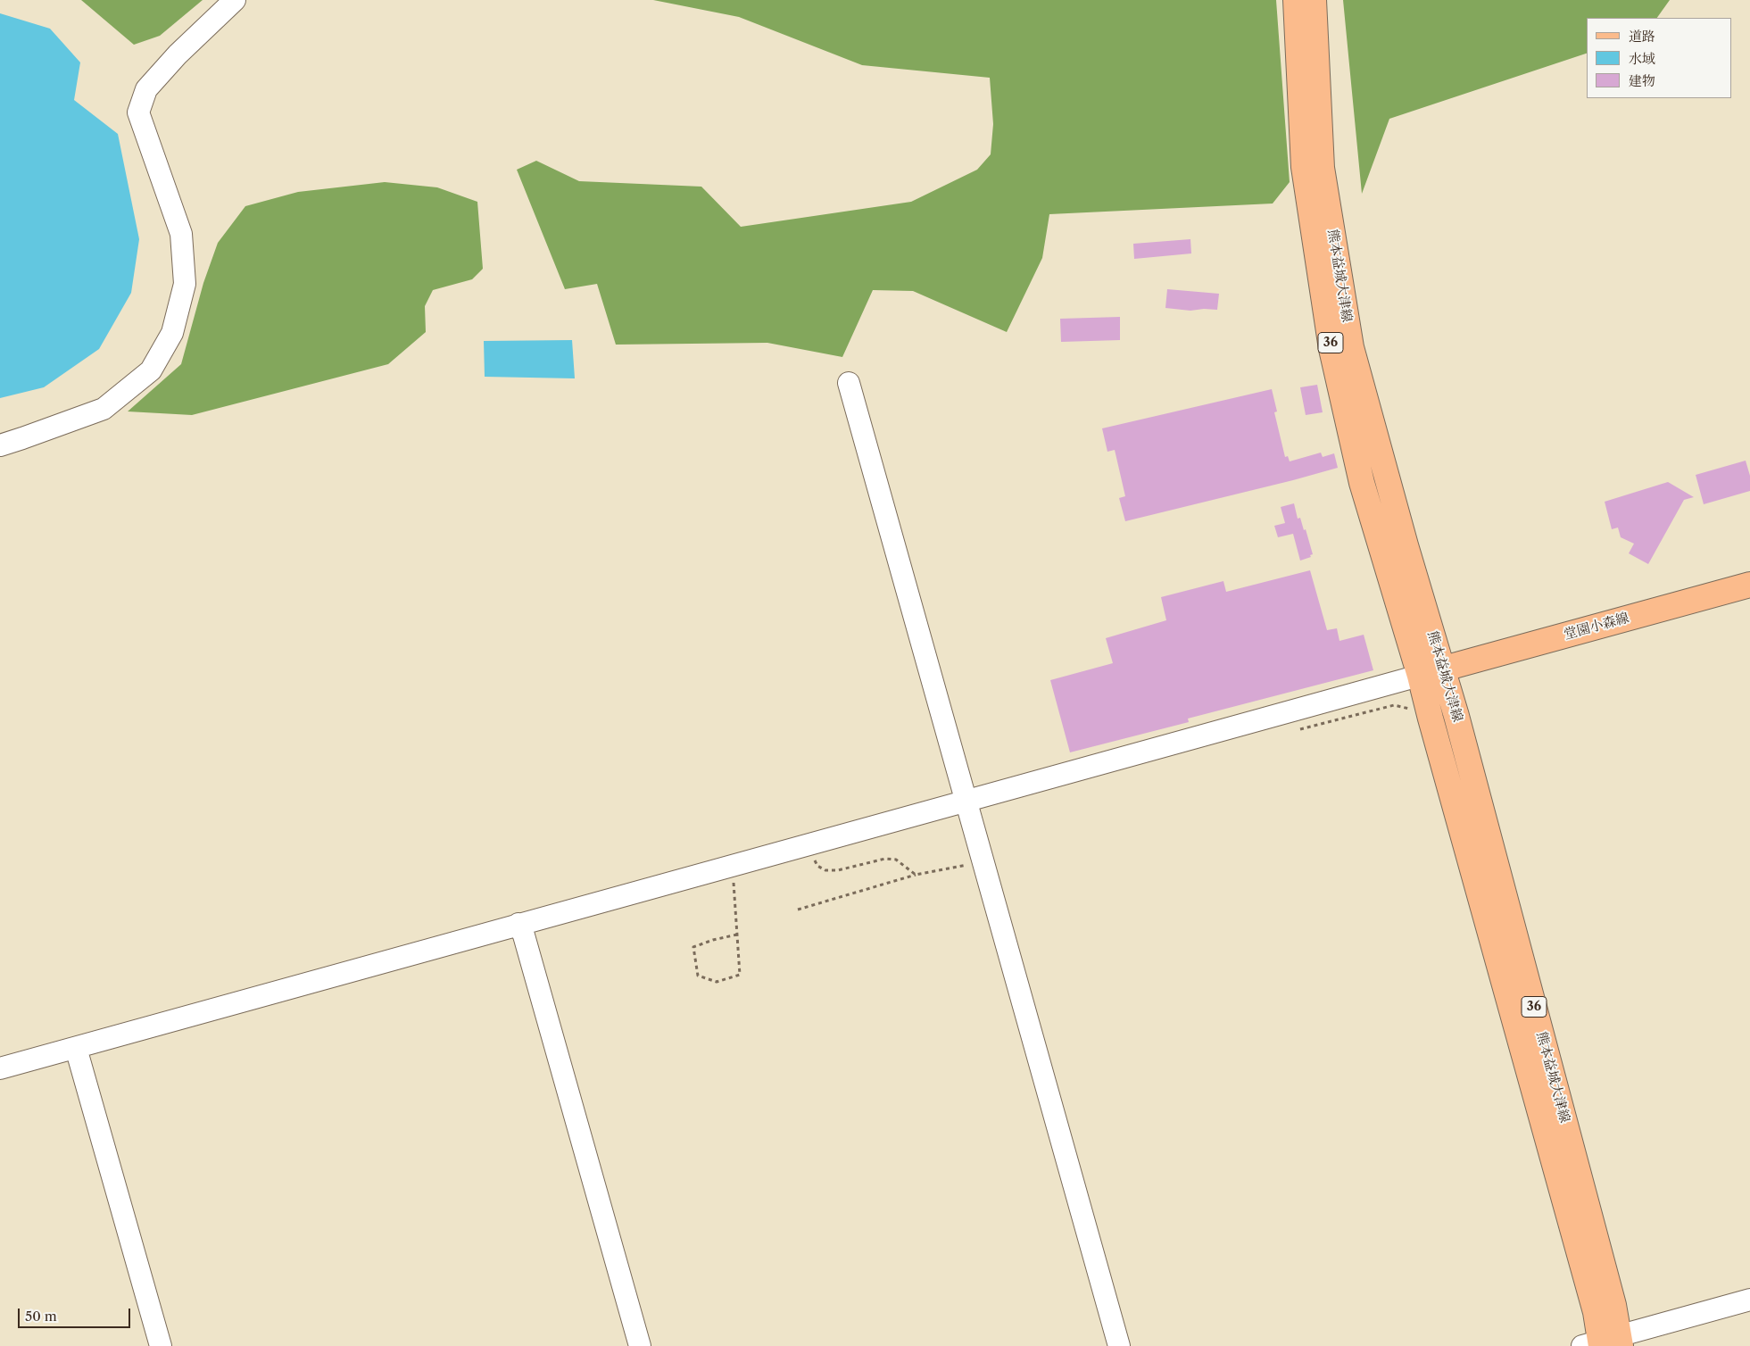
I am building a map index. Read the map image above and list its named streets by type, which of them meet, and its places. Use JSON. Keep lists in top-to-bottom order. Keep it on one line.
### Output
{"streets":{"main road":["熊本益城大津線","36","堂園小森線"]},"crossings":[["熊本益城大津線","堂園小森線"]],"legend":["道路","水域","建物"],"scale_bar":"50 m"}
